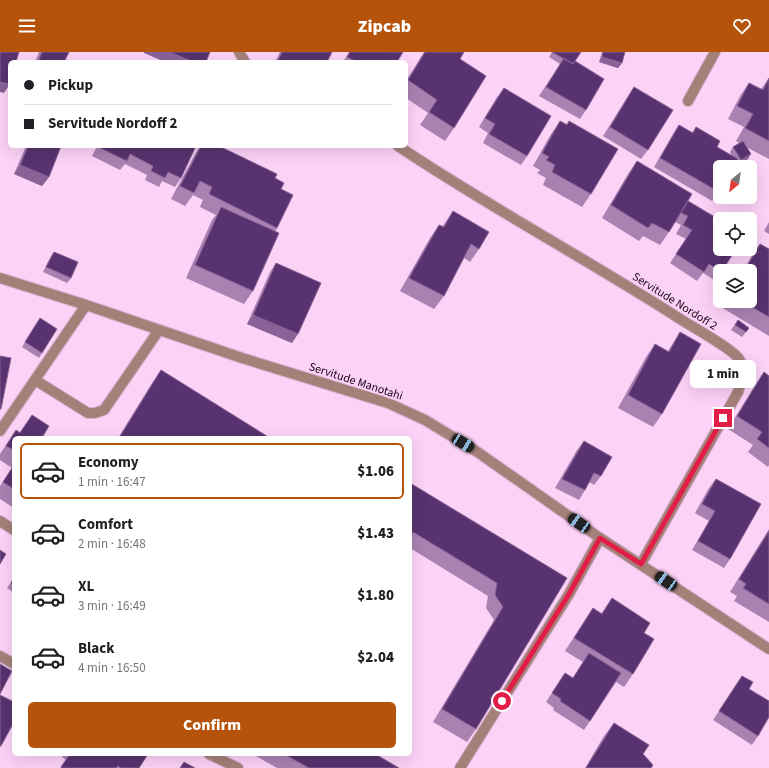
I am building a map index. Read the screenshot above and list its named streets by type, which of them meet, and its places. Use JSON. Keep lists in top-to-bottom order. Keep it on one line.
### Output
{"streets":{"street":["Servitude Nordoff 2","Servitude Manotahi"]},"crossings":[["Servitude Nordoff 2","Servitude Manotahi"]],"north":"bottom left","page":{"header":"Zipcab","banner":["Pickup","Servitude Nordoff 2"],"bubble":"1 min","list":[{"name":"Economy","note":"1 min · 16:47","value":"$1.06"},{"name":"Comfort","note":"2 min · 16:48","value":"$1.43"},{"name":"XL","note":"3 min · 16:49","value":"$1.80"},{"name":"Black","note":"4 min · 16:50","value":"$2.04"}],"buttons":"Confirm"}}
